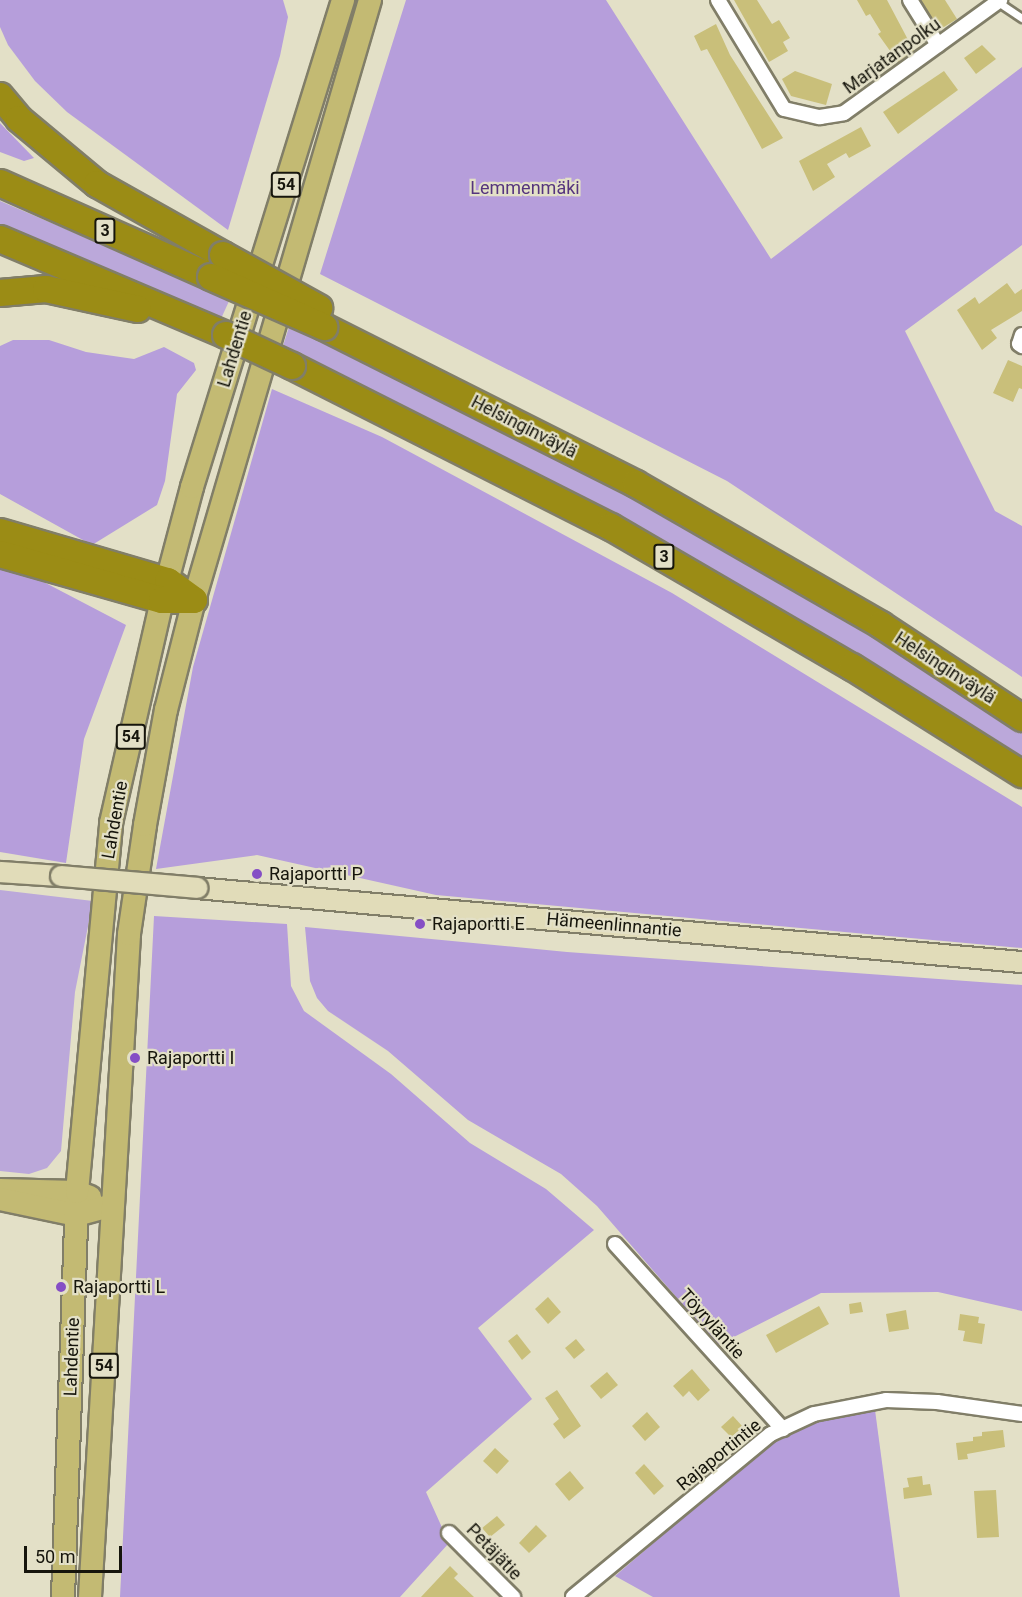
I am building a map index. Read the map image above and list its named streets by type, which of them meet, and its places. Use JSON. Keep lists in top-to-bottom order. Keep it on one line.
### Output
{"streets":{"highway":["3","Helsinginväylä"],"main road":["54","Lahdentie","Hämeenlinnantie"],"street":["Marjatanpolku","Töyryläntie","Rajaportintie","Petäjätie"]},"crossings":[["Töyryläntie","Rajaportintie"]],"parks":["Lemmenmäki"],"places":["Rajaportti P","Rajaportti E","Rajaportti I","Rajaportti L"],"scale_bar":"50 m"}
